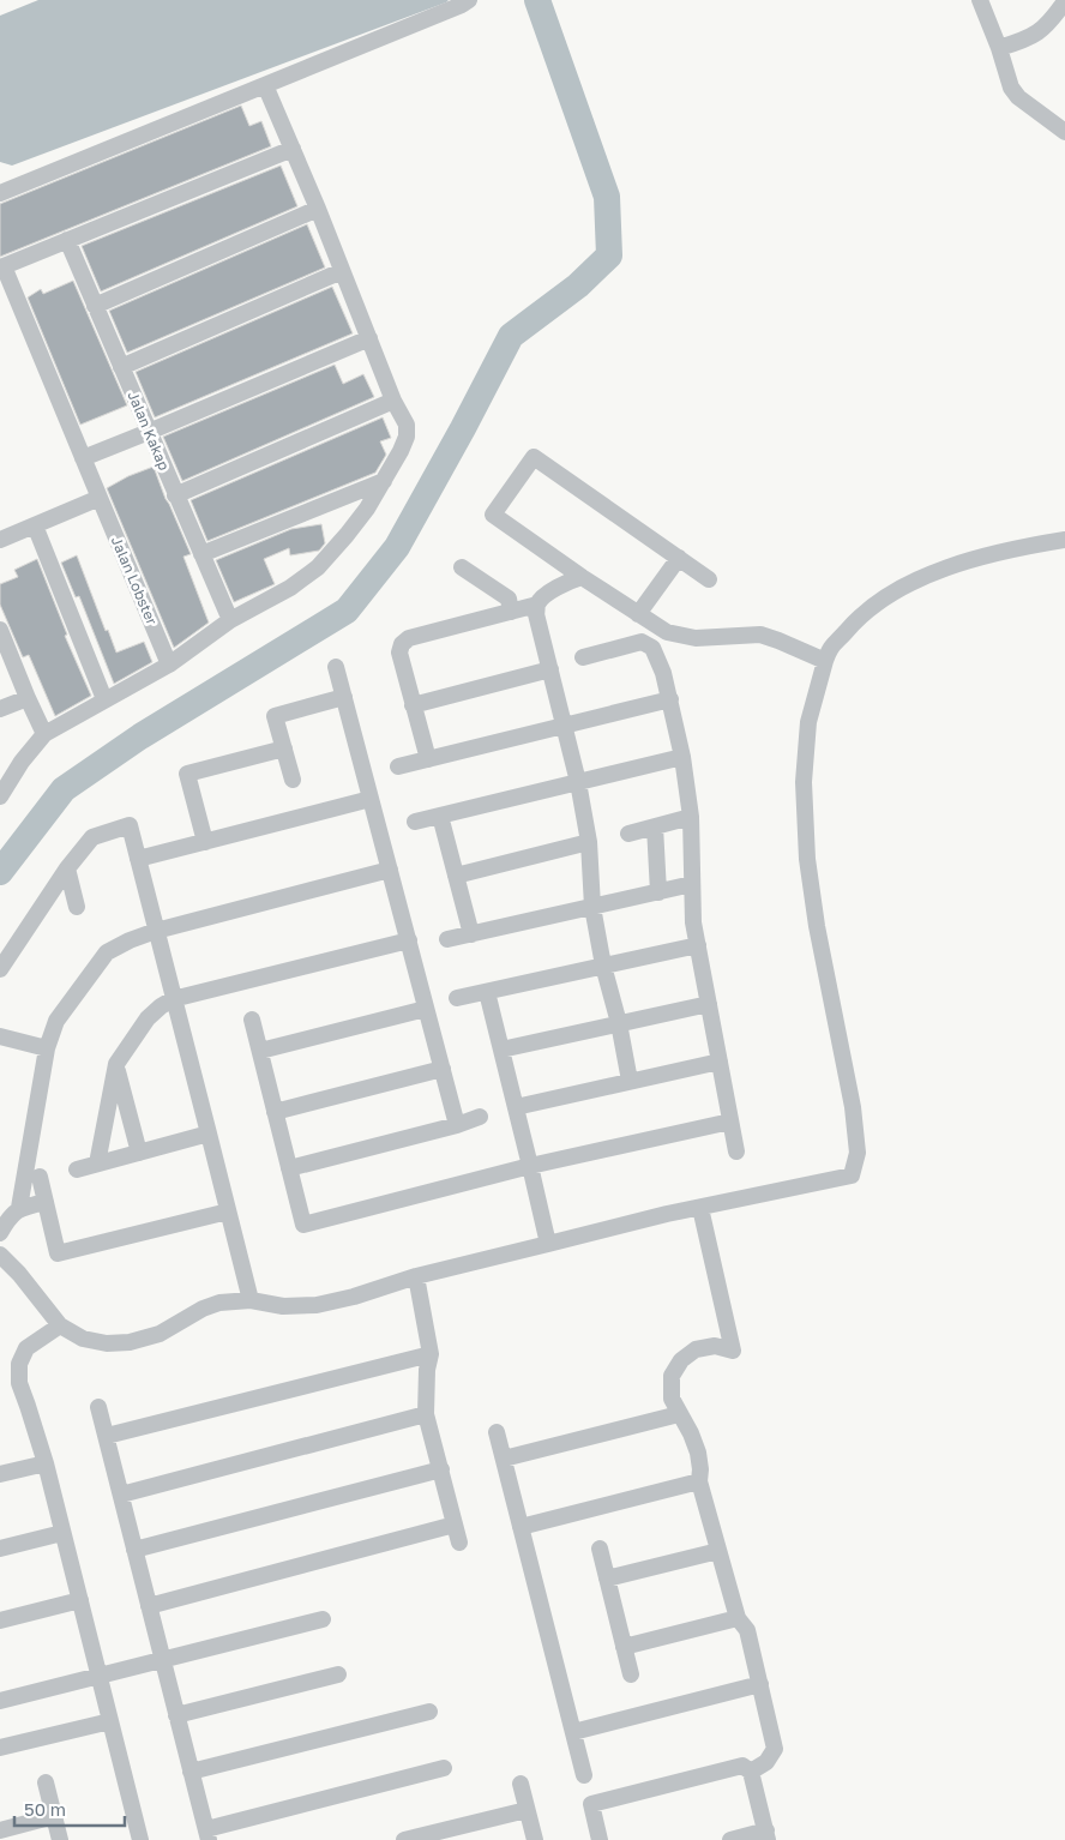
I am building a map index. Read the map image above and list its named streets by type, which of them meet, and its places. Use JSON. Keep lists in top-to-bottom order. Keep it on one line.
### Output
{"streets":{"street":["Jalan Kakap","Jalan Lobster"]},"scale_bar":"50 m"}
